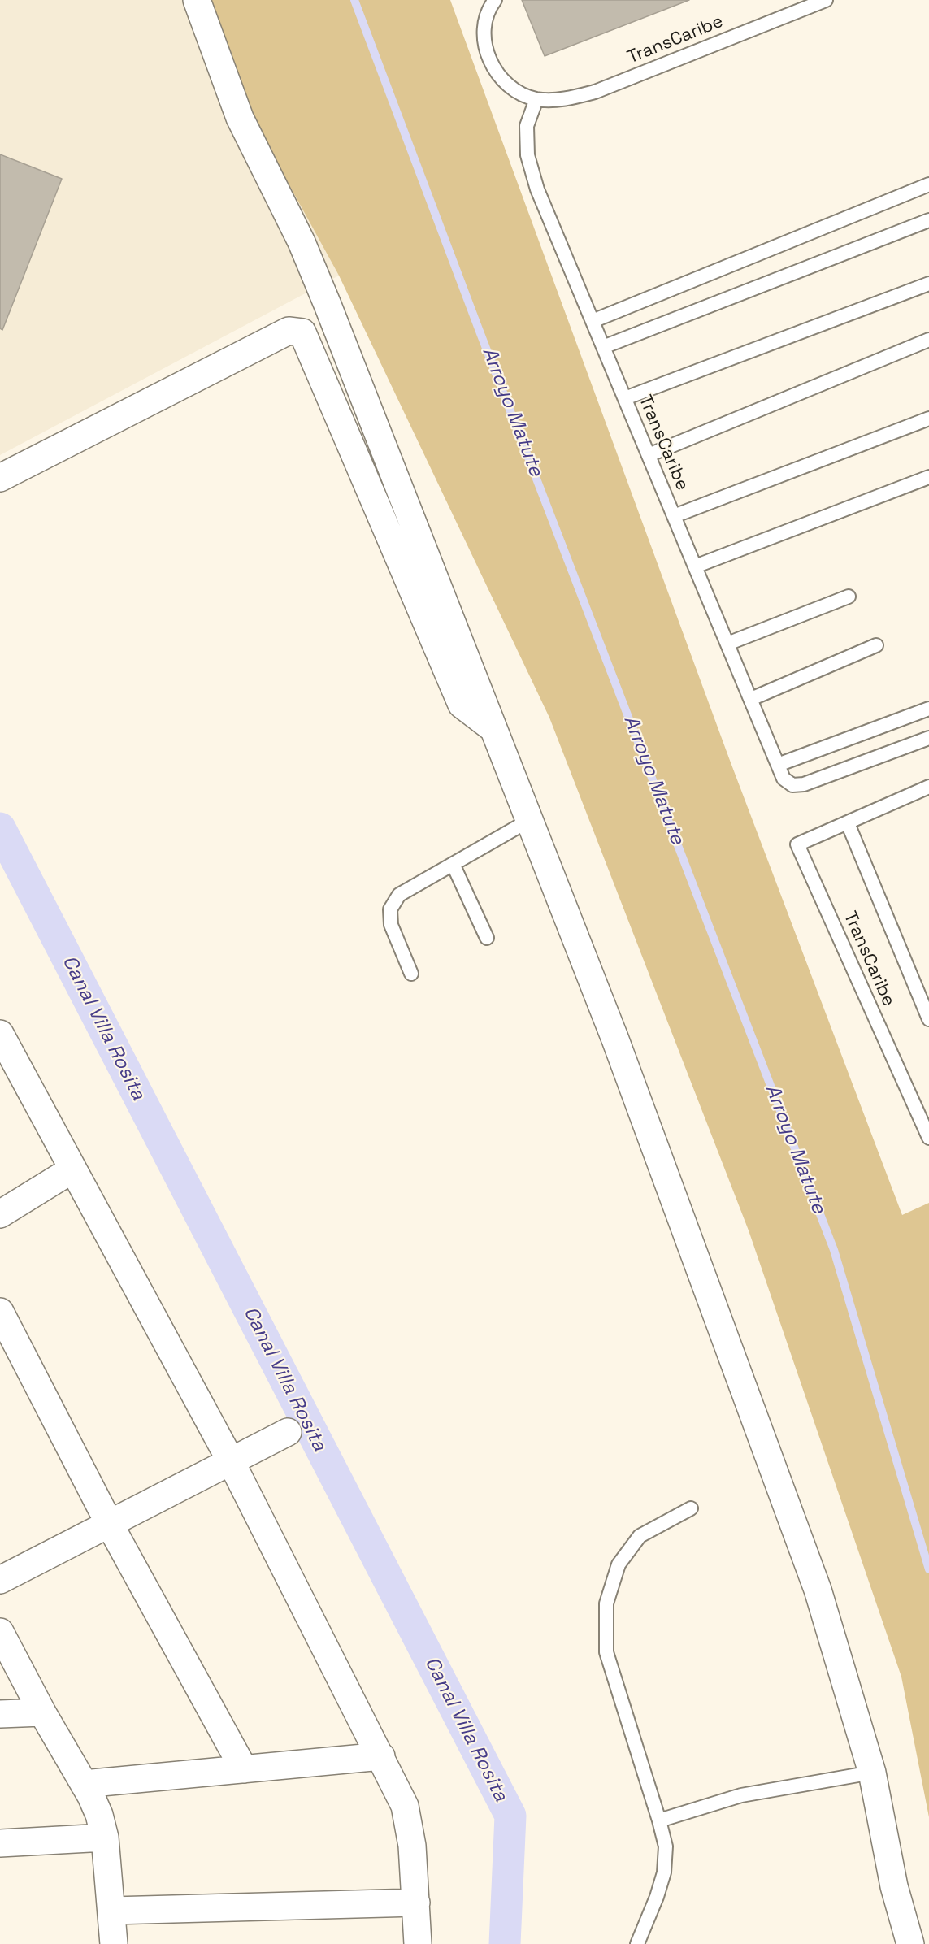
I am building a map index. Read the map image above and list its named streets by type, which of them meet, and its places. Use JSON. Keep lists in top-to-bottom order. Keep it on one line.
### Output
{"streets":{"lane":["TransCaribe"]},"water":["Arroyo Matute","Canal Villa Rosita"]}
